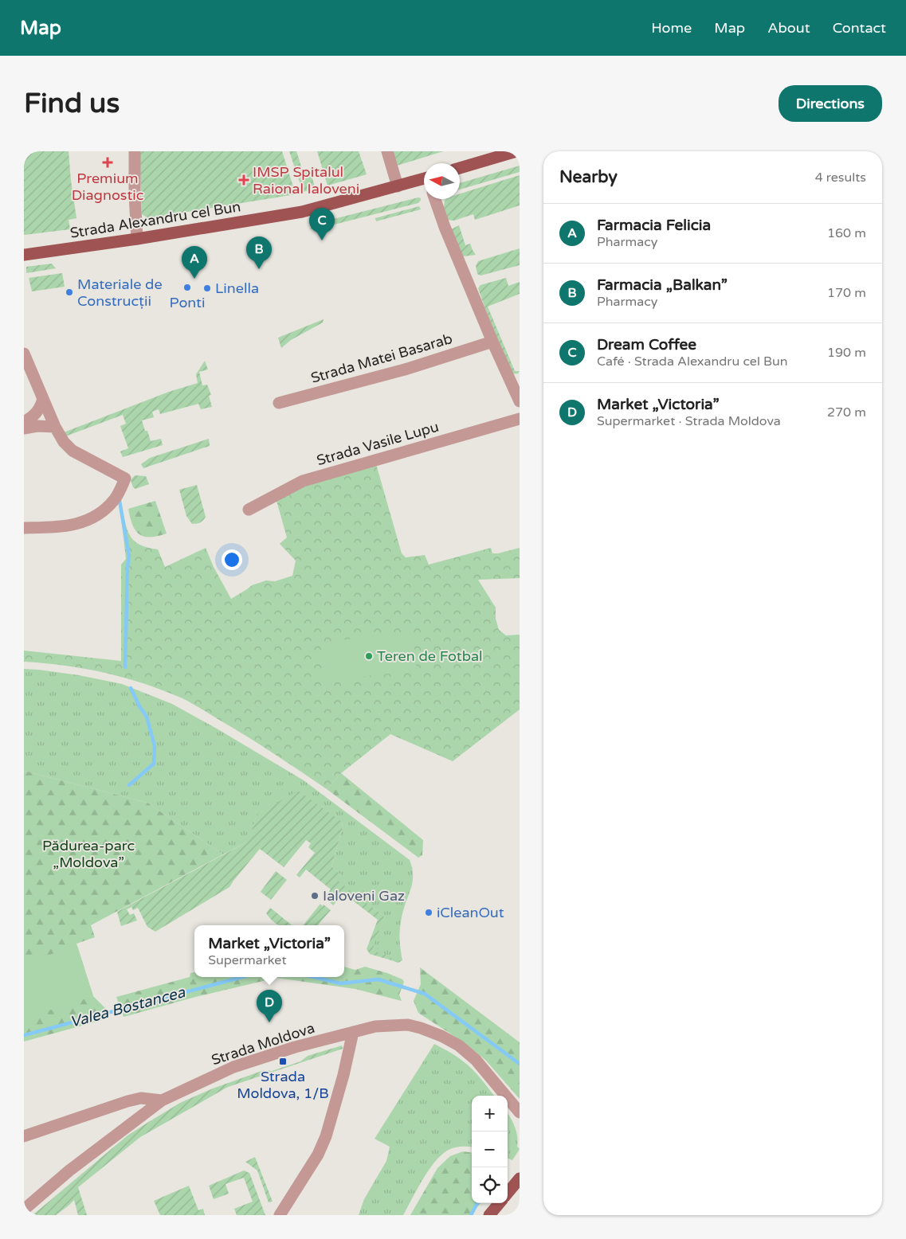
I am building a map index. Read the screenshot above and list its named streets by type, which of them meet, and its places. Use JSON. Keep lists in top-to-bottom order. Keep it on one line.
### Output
{"streets":{"main road":["Strada Alexandru cel Bun"],"street":["Strada Matei Basarab","Strada Vasile Lupu","Strada Moldova"]},"water":["Valea Bostancea"],"parks":["Pădurea-parc „Moldova”"],"places":{"health":["Premium Diagnostic","IMSP Spitalul Raional Ialoveni"],"other":["Ponti","Linella","Materiale de Construcții","Teren de Fotbal","Ialoveni Gaz","iCleanOut"],"transit":["Strada Moldova, 1/B"]},"north":"left","page":{"header":"Map","nav":["Home","Map","About","Contact"],"buttons":"Directions","title":"Find us","heading":["Nearby","4 results"],"list":[{"mark":"A","name":"Farmacia Felicia","note":"Pharmacy","value":"160 m"},{"mark":"B","name":"Farmacia „Balkan”","note":"Pharmacy","value":"170 m"},{"mark":"C","name":"Dream Coffee","note":"Café · Strada Alexandru cel Bun","value":"190 m"},{"mark":"D","name":"Market „Victoria”","note":"Supermarket · Strada Moldova","value":"270 m"}],"pins":["C","B","A","D"],"popup":["Market „Victoria”","Supermarket"],"map_buttons":["+","−"]}}
